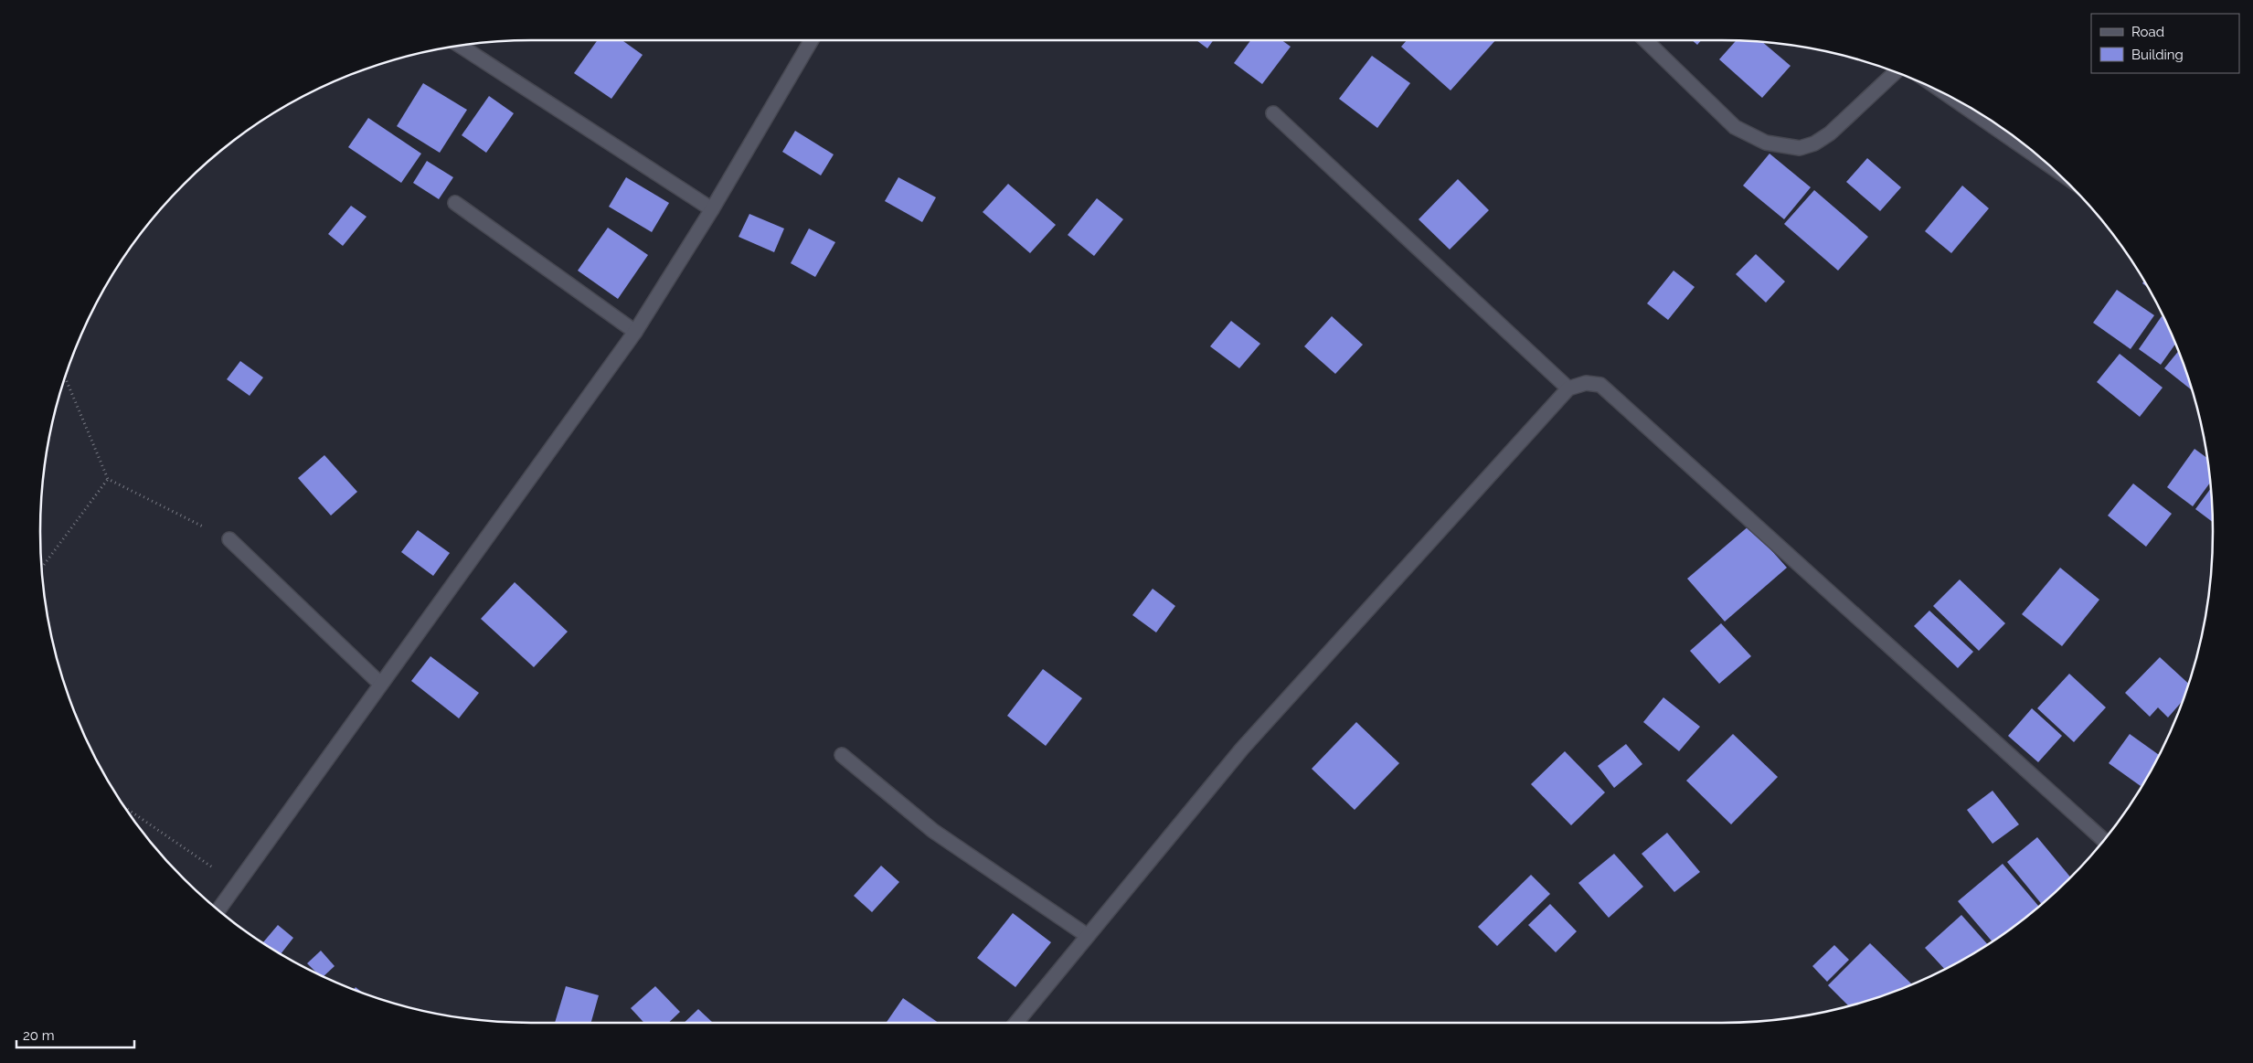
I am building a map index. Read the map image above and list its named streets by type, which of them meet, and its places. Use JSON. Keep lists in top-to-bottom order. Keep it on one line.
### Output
{"legend":["Road","Building"],"scale_bar":"20 m"}
